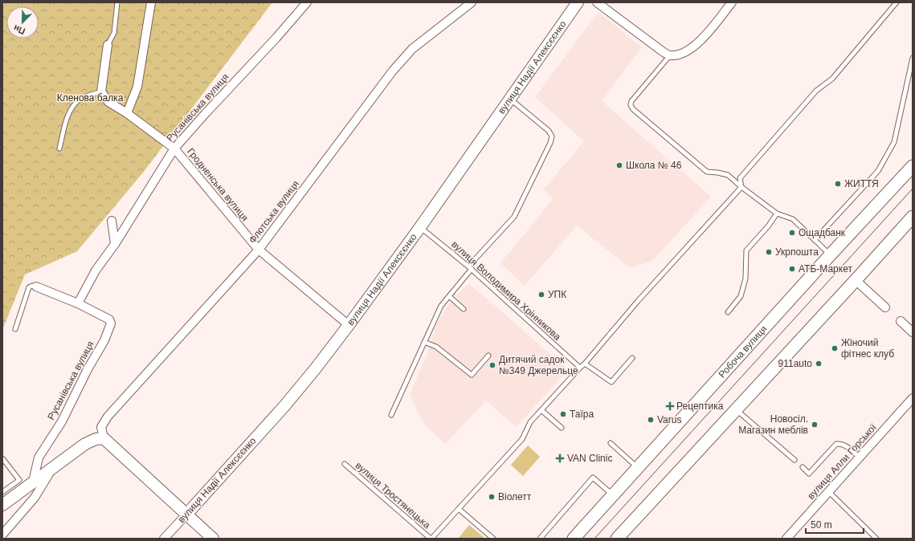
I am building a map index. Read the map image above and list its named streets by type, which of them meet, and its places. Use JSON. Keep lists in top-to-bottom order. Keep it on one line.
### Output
{"streets":{"main road":["Робоча вулиця"],"street":["вулиця Надії Алексєєнко","Русанівська вулиця","Гродненська вулиця","Флотська вулиця","вулиця Алли Горської"],"lane":["вулиця Володимира Хрінникова","вулиця Тростянецька"]},"crossings":[["вулиця Надії Алексєєнко","Гродненська вулиця"],["вулиця Надії Алексєєнко","вулиця Володимира Хрінникова"],["Русанівська вулиця","Гродненська вулиця"],["Гродненська вулиця","Флотська вулиця"]],"parks":["Кленова балка"],"places":{"other":["Школа № 46","ЖИТТЯ","Ощадбанк","Укрпошта","АТБ-Маркет","УПК","Жіночий фітнес клуб","911auto","Дитячий садок №349 Джерельце","Таїра","Varus","Новосіл. Магазин меблів","Віолетт"],"health":["Рецептика","VAN Clinic"]},"scale_bar":"50 m","north":"bottom left"}
